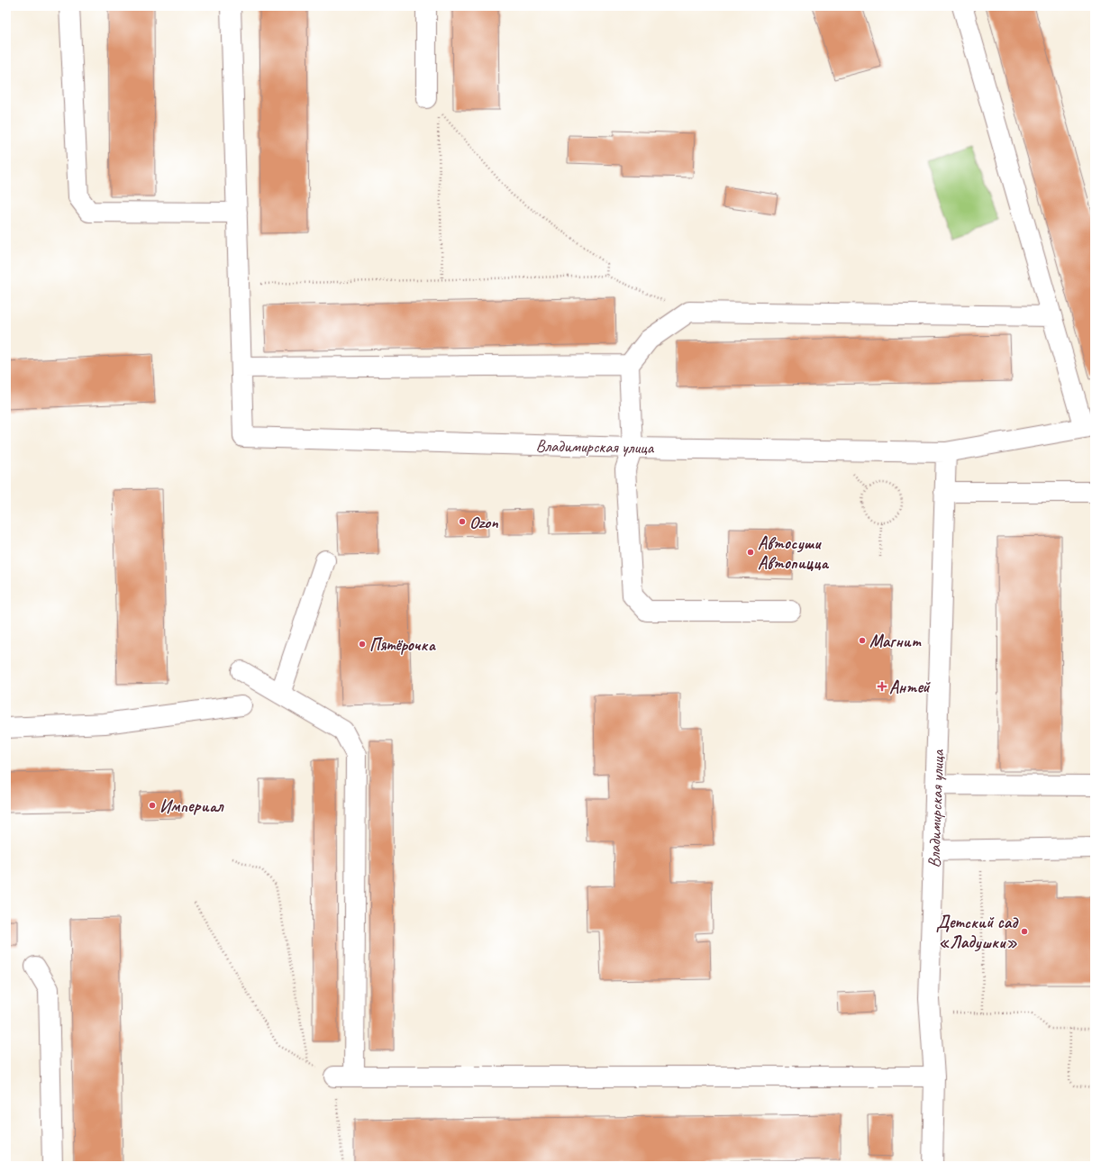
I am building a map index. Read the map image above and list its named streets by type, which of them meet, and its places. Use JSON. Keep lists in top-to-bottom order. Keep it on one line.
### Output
{"streets":{"street":["Владимирская улица"]},"places":{"other":["Ozon","Автосуши Автопицца","Магнит","Пятёрочка","Империал","Детский сад «Ладушки»"],"health":["Антей"]}}
